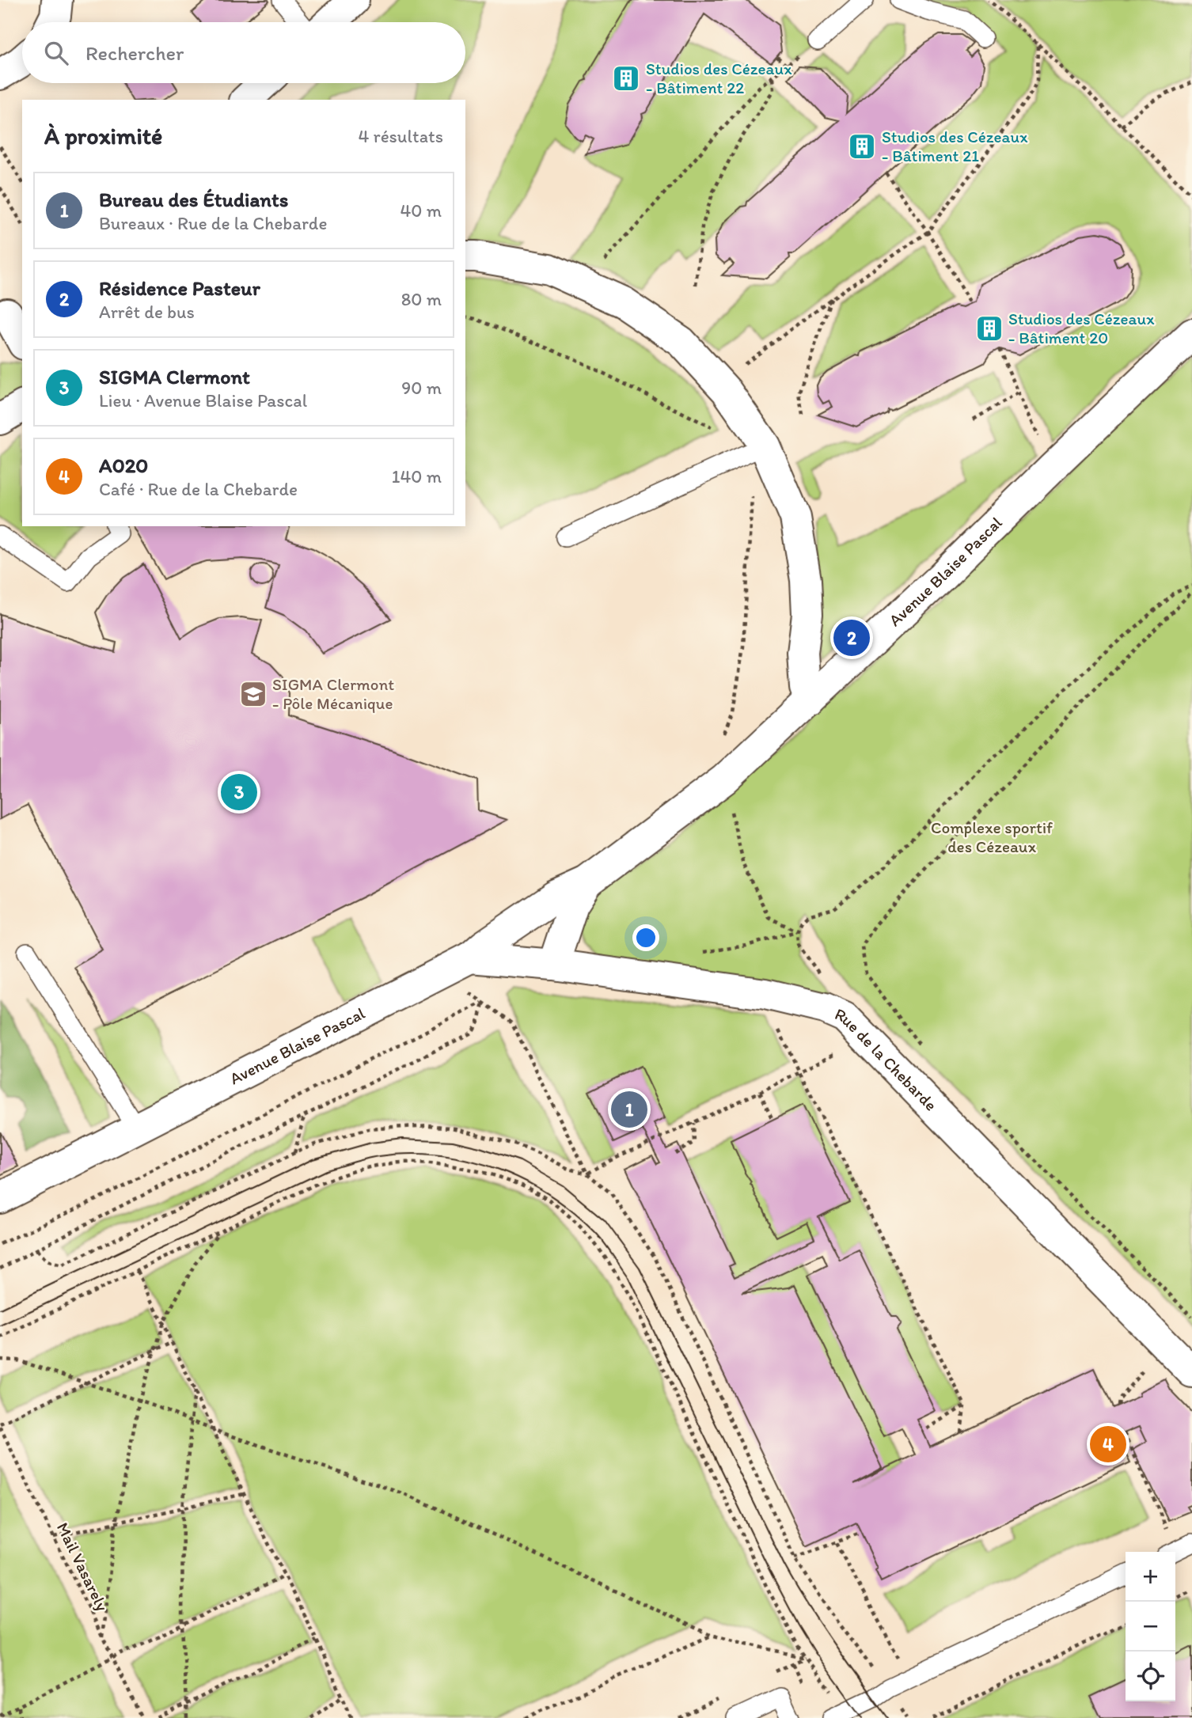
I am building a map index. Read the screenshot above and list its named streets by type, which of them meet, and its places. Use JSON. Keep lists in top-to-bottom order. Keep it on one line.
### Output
{"streets":{"street":["Avenue Blaise Pascal","Rue de la Chebarde"],"path":["Mail Vasarely"]},"crossings":[["Avenue Blaise Pascal","Rue de la Chebarde"]],"parks":["Complexe sportif des Cézeaux"],"places":{"building":["Studios des Cézeaux - Bâtiment 22","Studios des Cézeaux - Bâtiment 21","Studios des Cézeaux - Bâtiment 20"],"school or university":["SIGMA Clermont - Pôle Mécanique"]},"page":{"search":"Rechercher","heading":["À proximité","4 résultats"],"list":[{"mark":"1","name":"Bureau des Étudiants","note":"Bureaux · Rue de la Chebarde","value":"40 m"},{"mark":"2","name":"Résidence Pasteur","note":"Arrêt de bus","value":"80 m"},{"mark":"3","name":"SIGMA Clermont","note":"Lieu · Avenue Blaise Pascal","value":"90 m"},{"mark":"4","name":"A020","note":"Café · Rue de la Chebarde","value":"140 m"}],"pins":["2","3","1","4"],"map_buttons":["+","−"]}}
